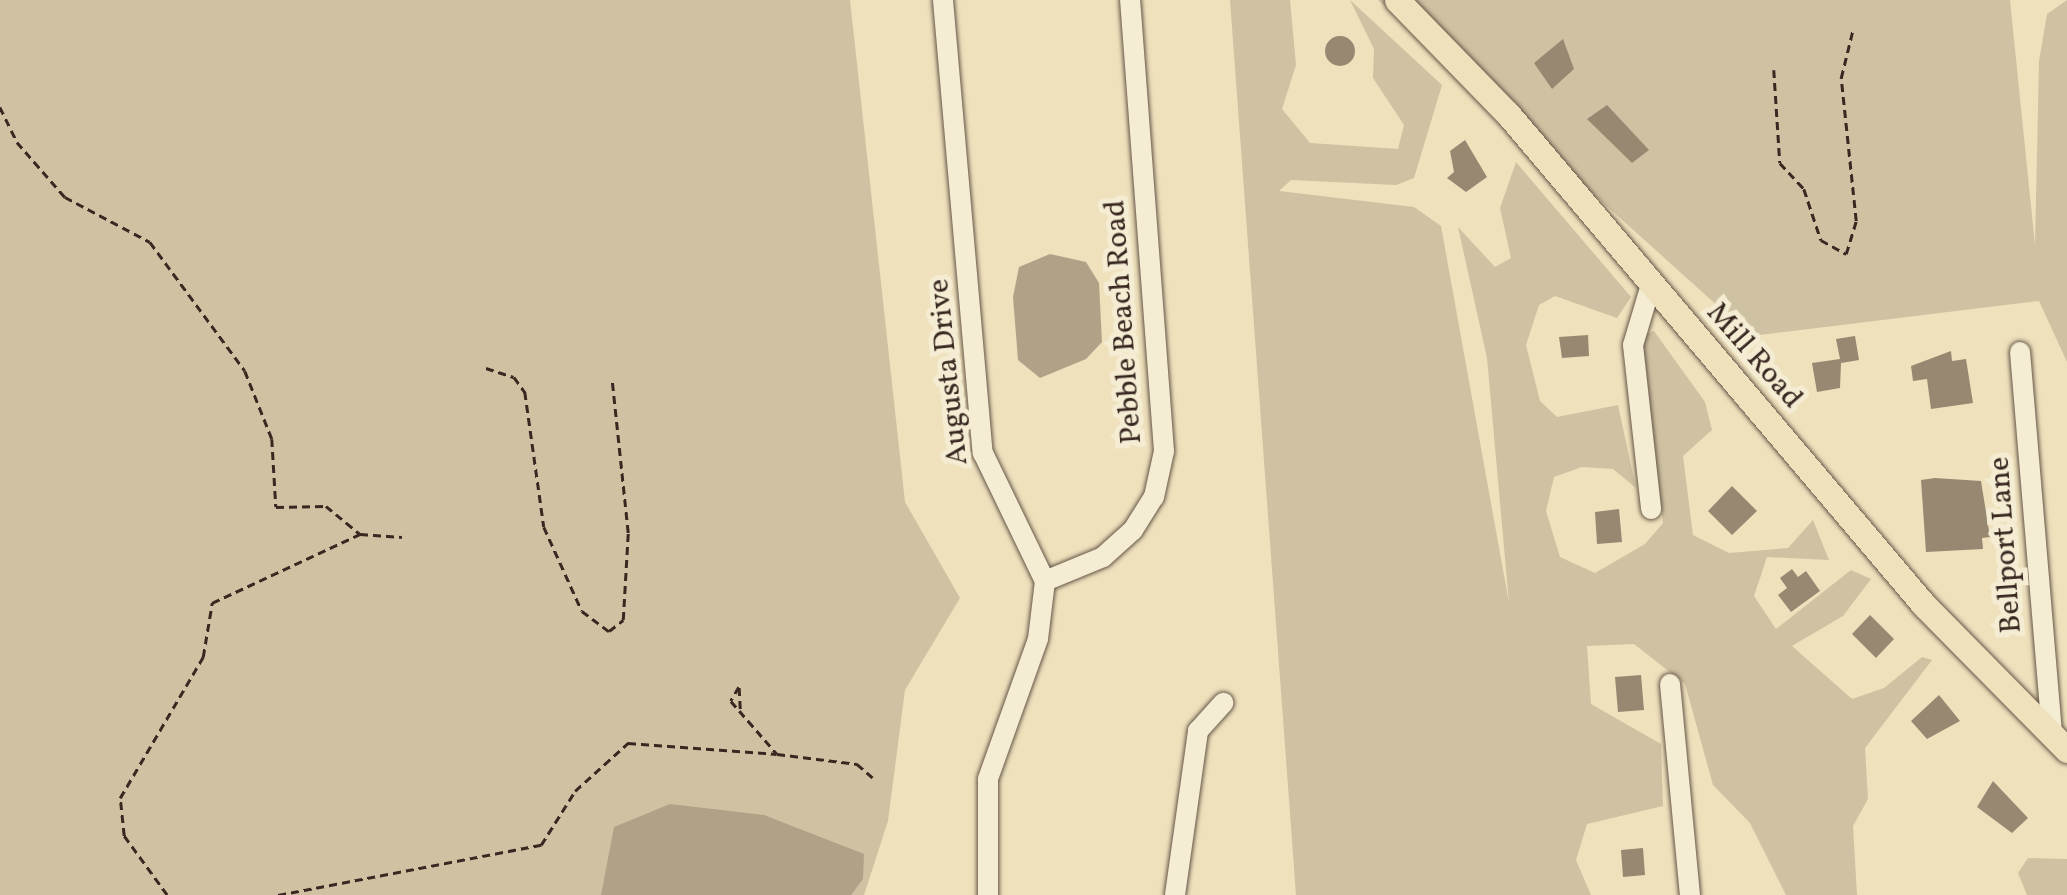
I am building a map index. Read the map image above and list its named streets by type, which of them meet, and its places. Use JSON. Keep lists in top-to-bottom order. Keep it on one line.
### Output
{"streets":{"main road":["Mill Road"],"street":["Pebble Beach Road","Augusta Drive","Bellport Lane"]},"crossings":[["Pebble Beach Road","Augusta Drive"],["Mill Road","Bellport Lane"]]}
